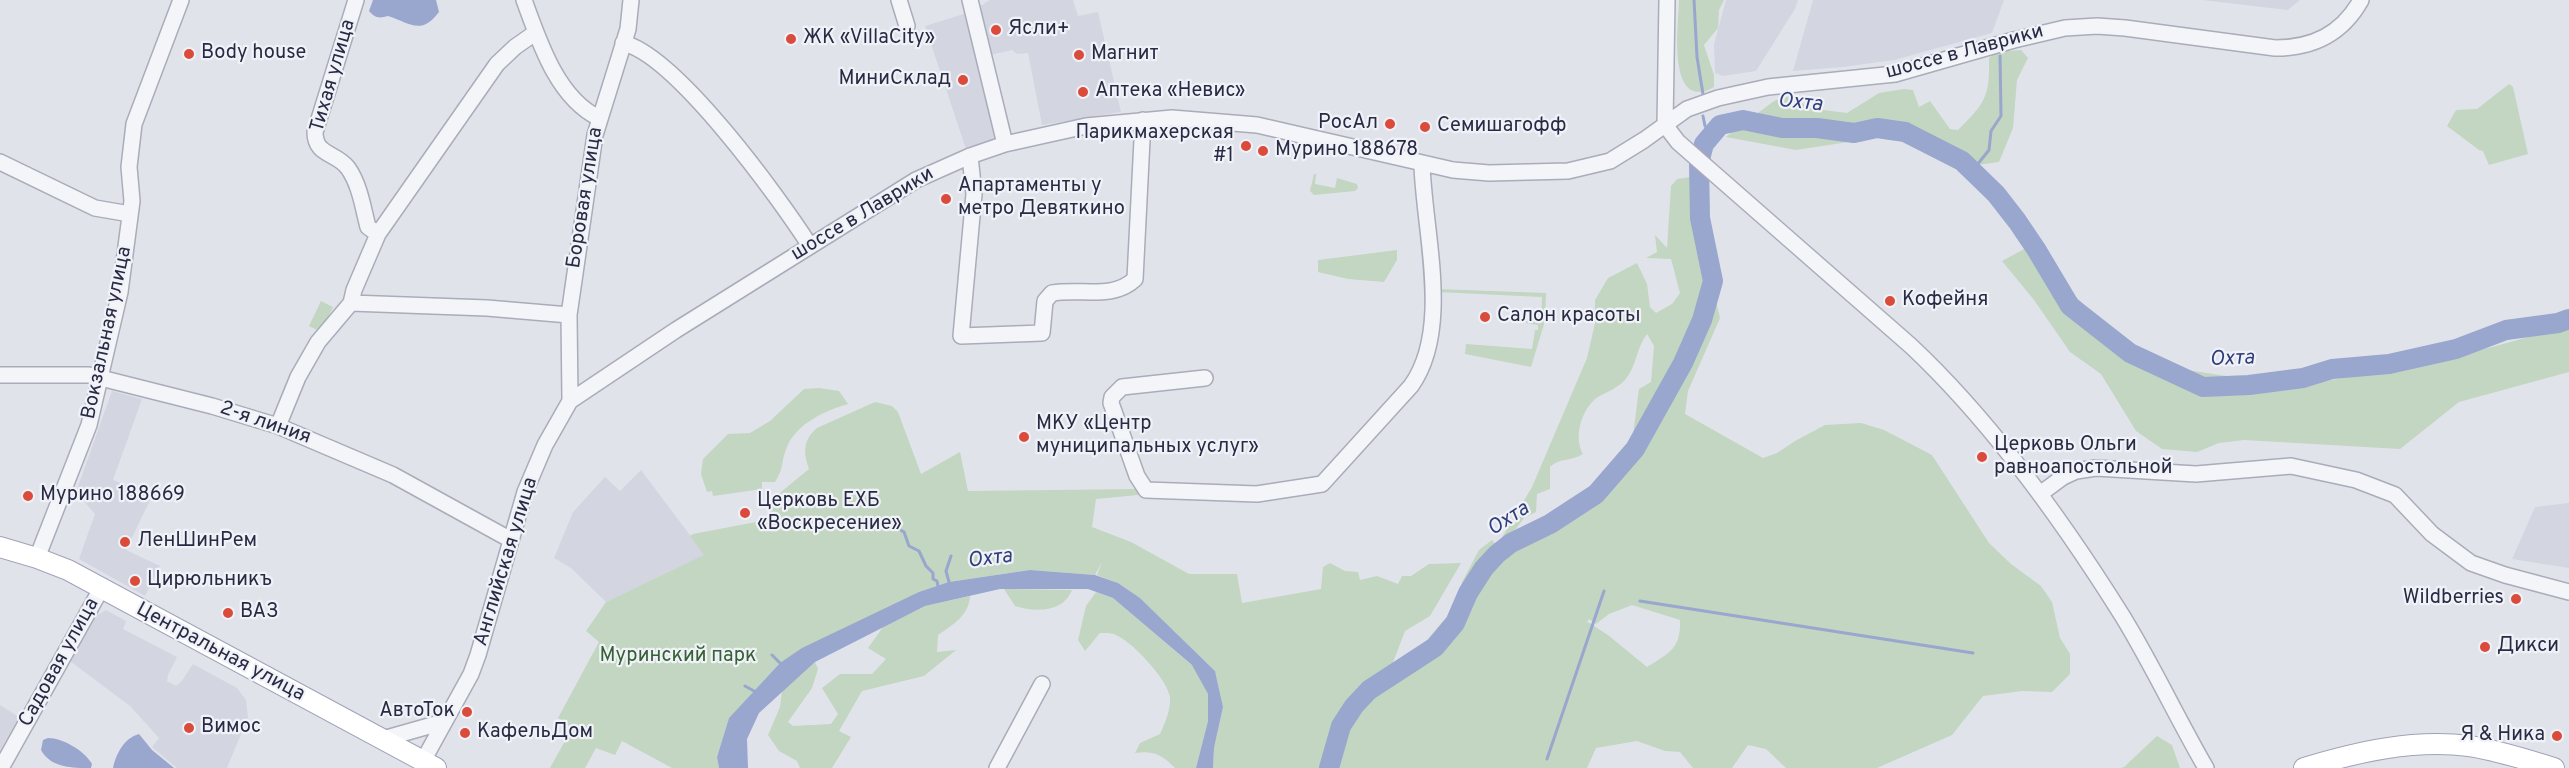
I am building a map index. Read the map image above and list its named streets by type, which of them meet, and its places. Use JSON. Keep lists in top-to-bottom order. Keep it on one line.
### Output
{"streets":{"main road":["Центральная улица"],"street":["шоссе в Лаврики","Тихая улица","Боровая улица","Вокзальная улица","2-я линия","Английская улица","Садовая улица"]},"crossings":[["шоссе в Лаврики","Боровая улица"],["шоссе в Лаврики","Английская улица"],["Боровая улица","Английская улица"],["Вокзальная улица","2-я линия"],["Вокзальная улица","Центральная улица"],["2-я линия","Английская улица"],["Английская улица","Центральная улица"],["Центральная улица","Садовая улица"]],"water":["Охта"],"parks":["Муринский парк"],"places":["Ясли+","ЖК «VillaCity»","Body house","Магнит","МиниСклад","Аптека «Невис»","РосАл","Семишагофф","Парикмахерская #1","Мурино 188678","Апартаменты у метро Девяткино","Кофейня","Салон красоты","МКУ «Центр муниципальных услуг»","Церковь Ольги равноапостольной","Мурино 188669","Церковь ЕХБ «Воскресение»","ЛенШинРем","Цирюльникъ","Wildberries","ВАЗ","Дикси","АвтоТок","Вимос","КафельДом","Я & Ника"]}
